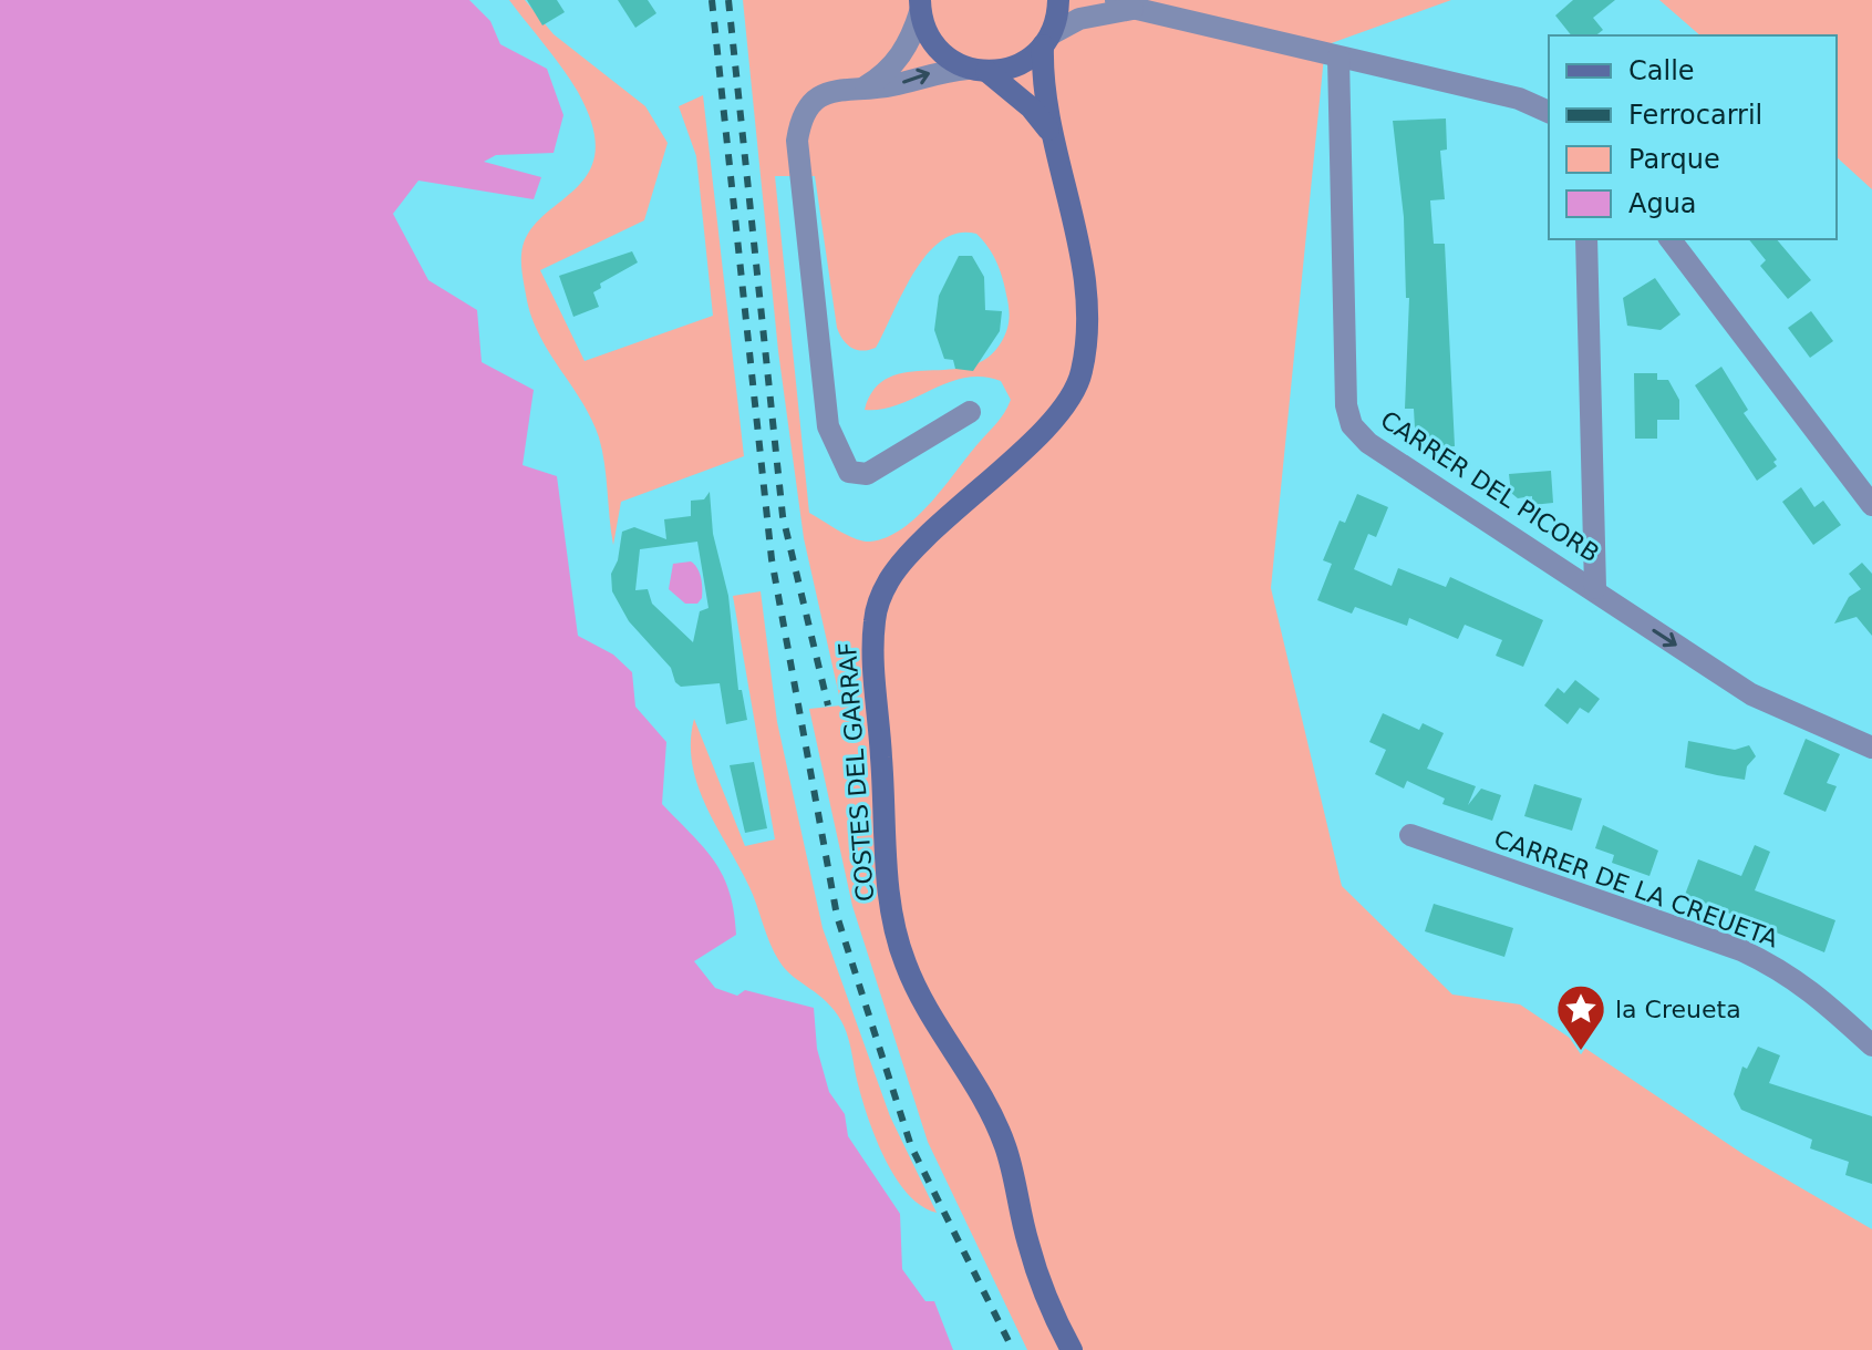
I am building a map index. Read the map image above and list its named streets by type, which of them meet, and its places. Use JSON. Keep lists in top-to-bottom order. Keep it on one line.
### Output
{"streets":{"main road":["COSTES DEL GARRAF"],"street":["CARRER DEL PICORB","CARRER DE LA CREUETA"]},"places":{"place":["la Creueta"]},"legend":["Calle","Ferrocarril","Parque","Agua"]}
